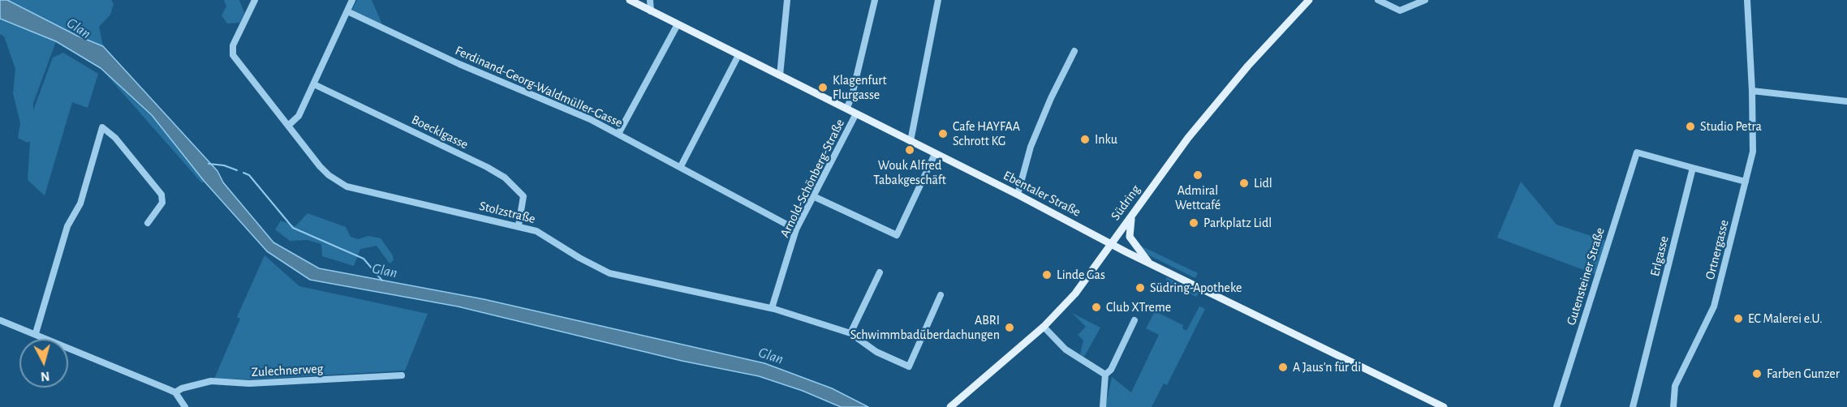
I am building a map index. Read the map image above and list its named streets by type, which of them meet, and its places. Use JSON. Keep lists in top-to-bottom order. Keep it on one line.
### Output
{"streets":{"main road":["Ebentaler Straße","Südring"],"street":["Ferdinand-Georg-Waldmüller-Gasse","Boecklgasse","Arnold-Schönberg-Straße","Stolzstraße","Ortnergasse","Erlgasse","Gutensteiner Straße","Zulechnerweg"]},"crossings":[["Ferdinand-Georg-Waldmüller-Gasse","Arnold-Schönberg-Straße"],["Boecklgasse","Stolzstraße"],["Arnold-Schönberg-Straße","Ebentaler Straße"],["Arnold-Schönberg-Straße","Stolzstraße"],["Ebentaler Straße","Südring"],["Erlgasse","Gutensteiner Straße"]],"water":["Glan"],"places":["Klagenfurt Flurgasse","Studio Petra","Cafe HAYFAA Schrott KG","Inku","Wouk Alfred Tabakgeschäft","Admiral Wettcafé","Lidl","Parkplatz Lidl","Linde Gas","Südring-Apotheke","Club XTreme","EC Malerei e.U.","ABRI Schwimmbadüberdachungen","A Jaus'n für di","Farben Gunzer"],"north":"bottom"}
